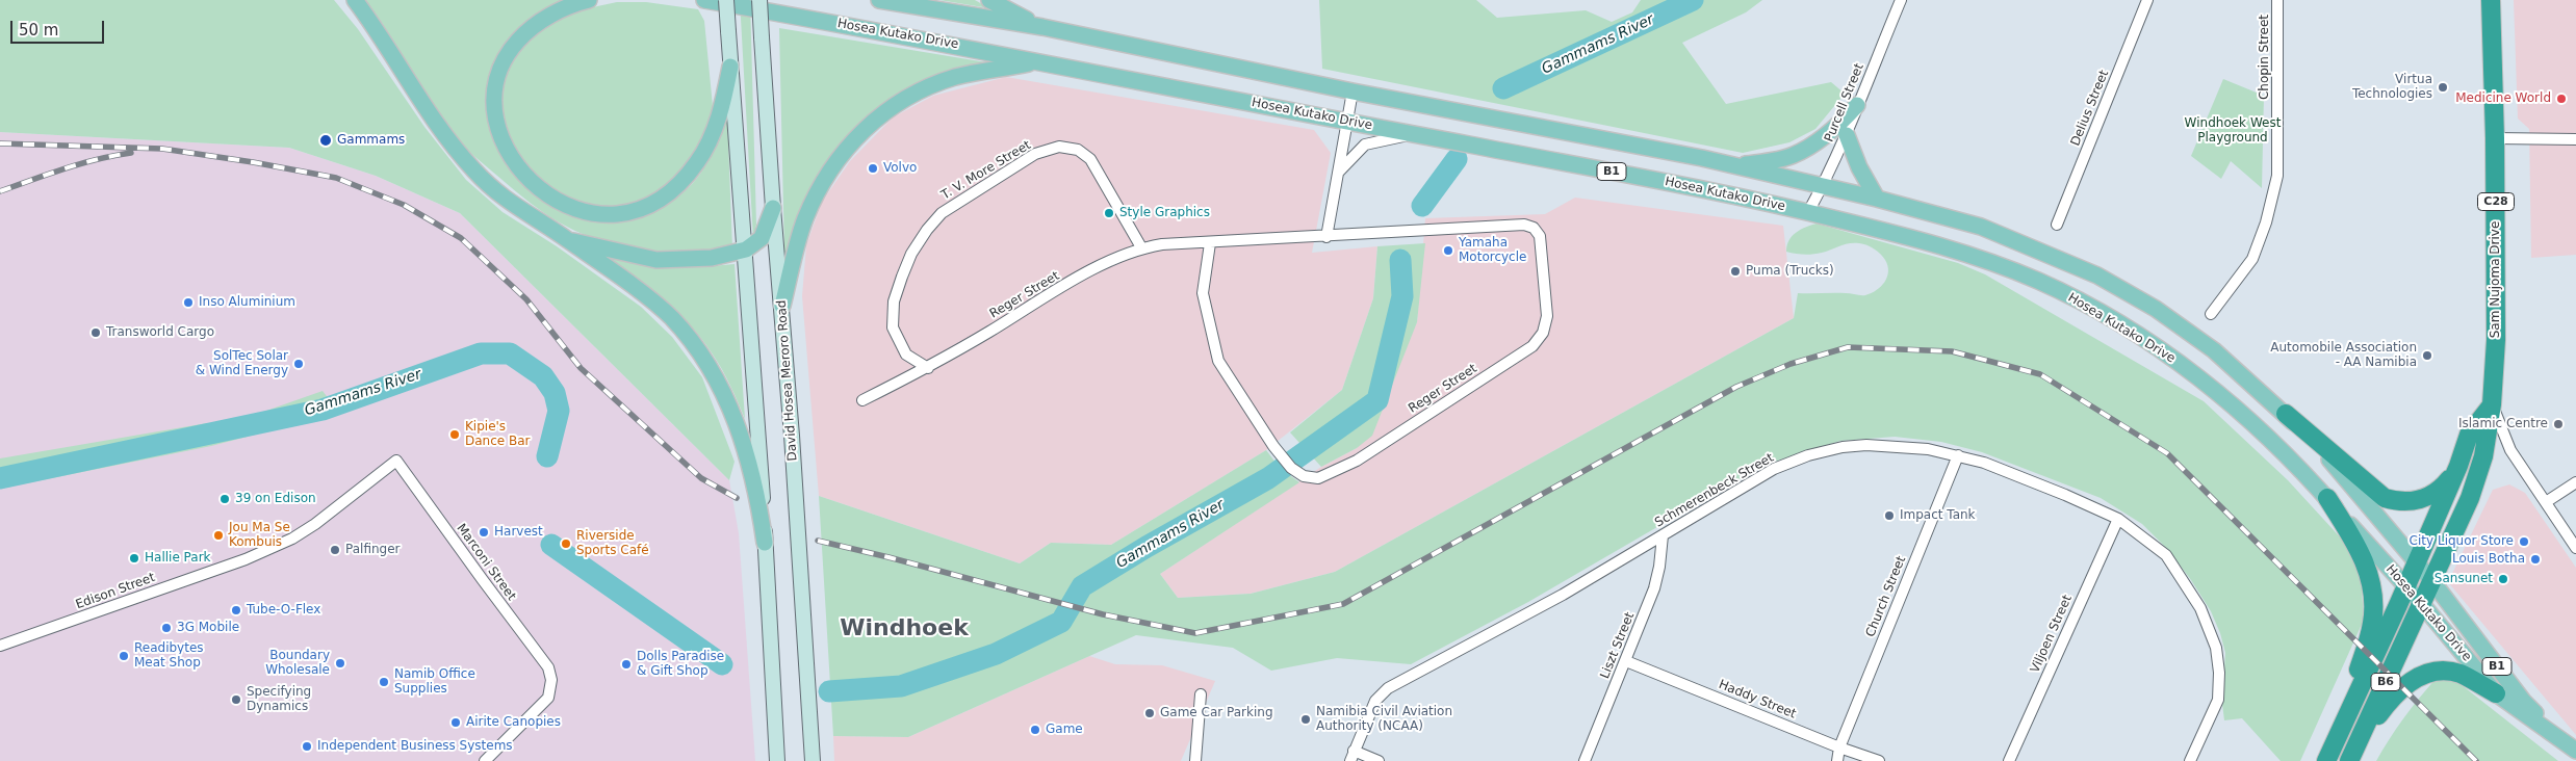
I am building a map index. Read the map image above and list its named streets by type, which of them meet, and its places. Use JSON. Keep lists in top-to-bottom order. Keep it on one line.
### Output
{"streets":{"highway":["C28","Sam Nujoma Drive","B6"],"main road":["Hosea Kutako Drive","B1","David Hosea Meroro Road"],"street":["Chopin Street","Purcell Street","Delius Street","T. V. More Street","Reger Street","Schmerenbeck Street","Marconi Street","Edison Street","Church Street","Viljoen Street","Liszt Street","Haddy Street"]},"crossings":[["Hosea Kutako Drive","Purcell Street"],["Hosea Kutako Drive","Sam Nujoma Drive"],["Hosea Kutako Drive","B6"],["T. V. More Street","Reger Street"],["Schmerenbeck Street","Church Street"],["Schmerenbeck Street","Viljoen Street"],["Schmerenbeck Street","Liszt Street"],["Marconi Street","Edison Street"],["Church Street","Haddy Street"],["Liszt Street","Haddy Street"]],"districts":["Windhoek"],"water":["Gammams River"],"parks":["Windhoek West Playground"],"places":["Virtua Technologies","Medicine World","Gammams","Volvo","Style Graphics","Yamaha Motorcycle","Puma (Trucks)","Inso Aluminium","Transworld Cargo","Automobile Association - AA Namibia","SolTec Solar & Wind Energy","Islamic Centre","Kipie's Dance Bar","39 on Edison","Impact Tank","Harvest","Jou Ma Se Kombuis","City Liquor Store","Riverside Sports Café","Palfinger","Hallie Park","Louis Botha","Sansunet","Tube-O-Flex","3G Mobile","Readibytes Meat Shop","Boundary Wholesale","Dolls Paradise & Gift Shop","Namib Office Supplies","Specifying Dynamics","Game Car Parking","Namibia Civil Aviation Authority (NCAA)","Airite Canopies","Game","Independent Business Systems"],"scale_bar":"50 m"}
